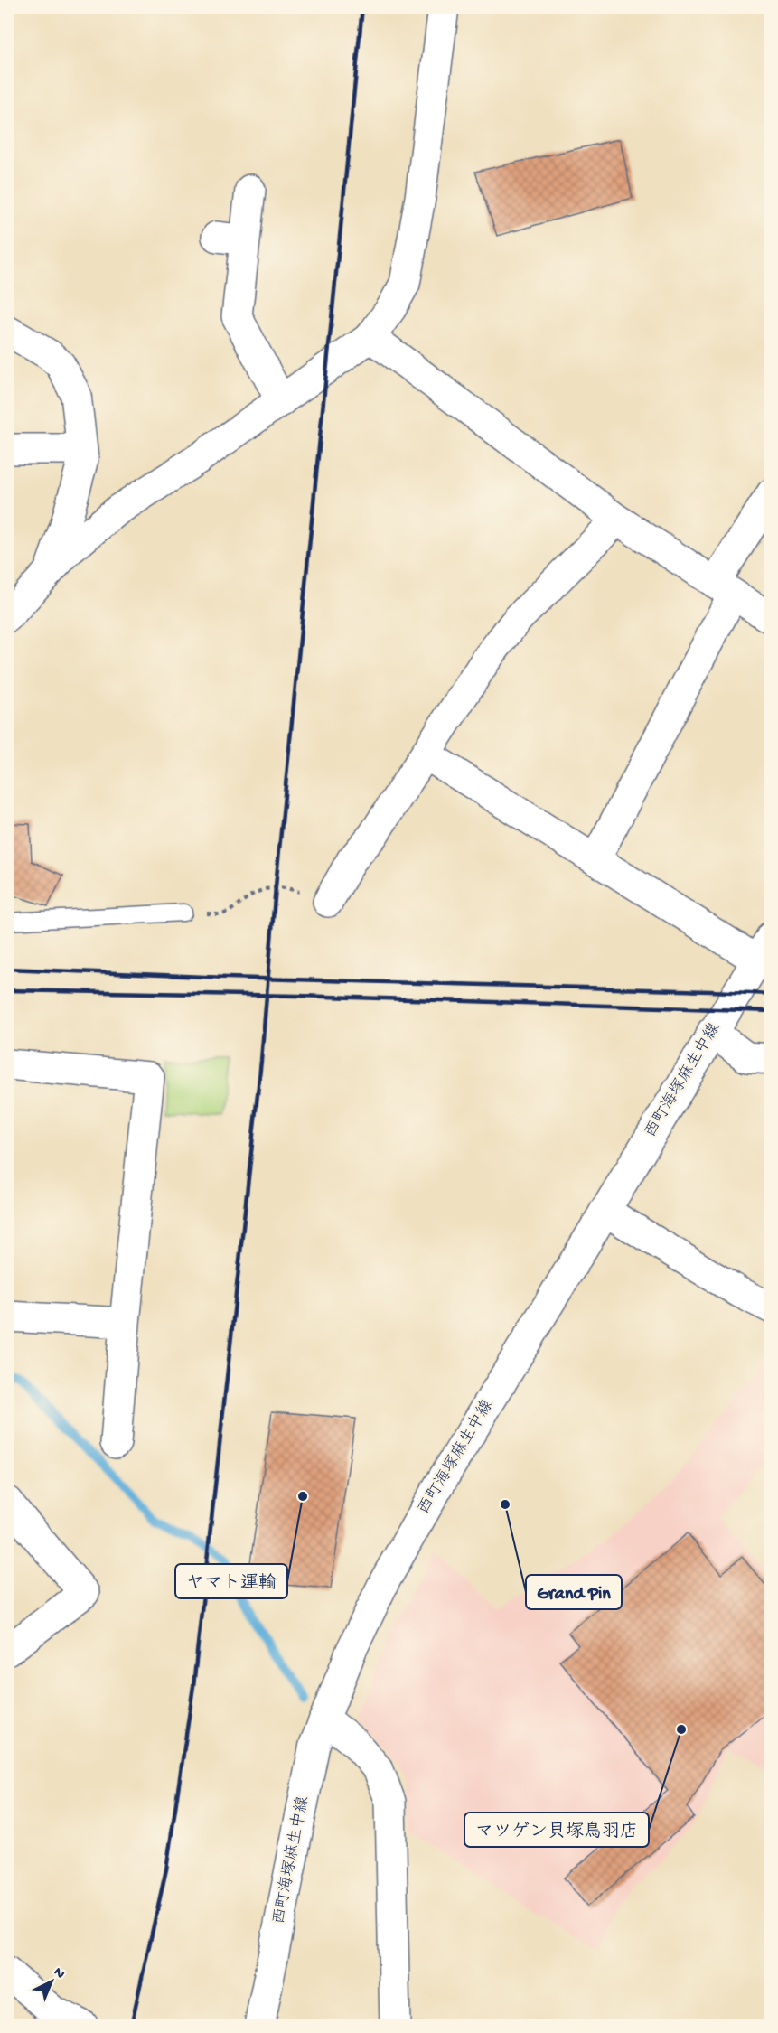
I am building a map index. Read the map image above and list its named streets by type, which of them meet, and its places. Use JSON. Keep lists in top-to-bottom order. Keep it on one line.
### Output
{"streets":{"street":["西町海塚麻生中線"]},"places":["ヤマト運輸","Grand Pin","マツゲン貝塚鳥羽店"],"north":"top right"}
